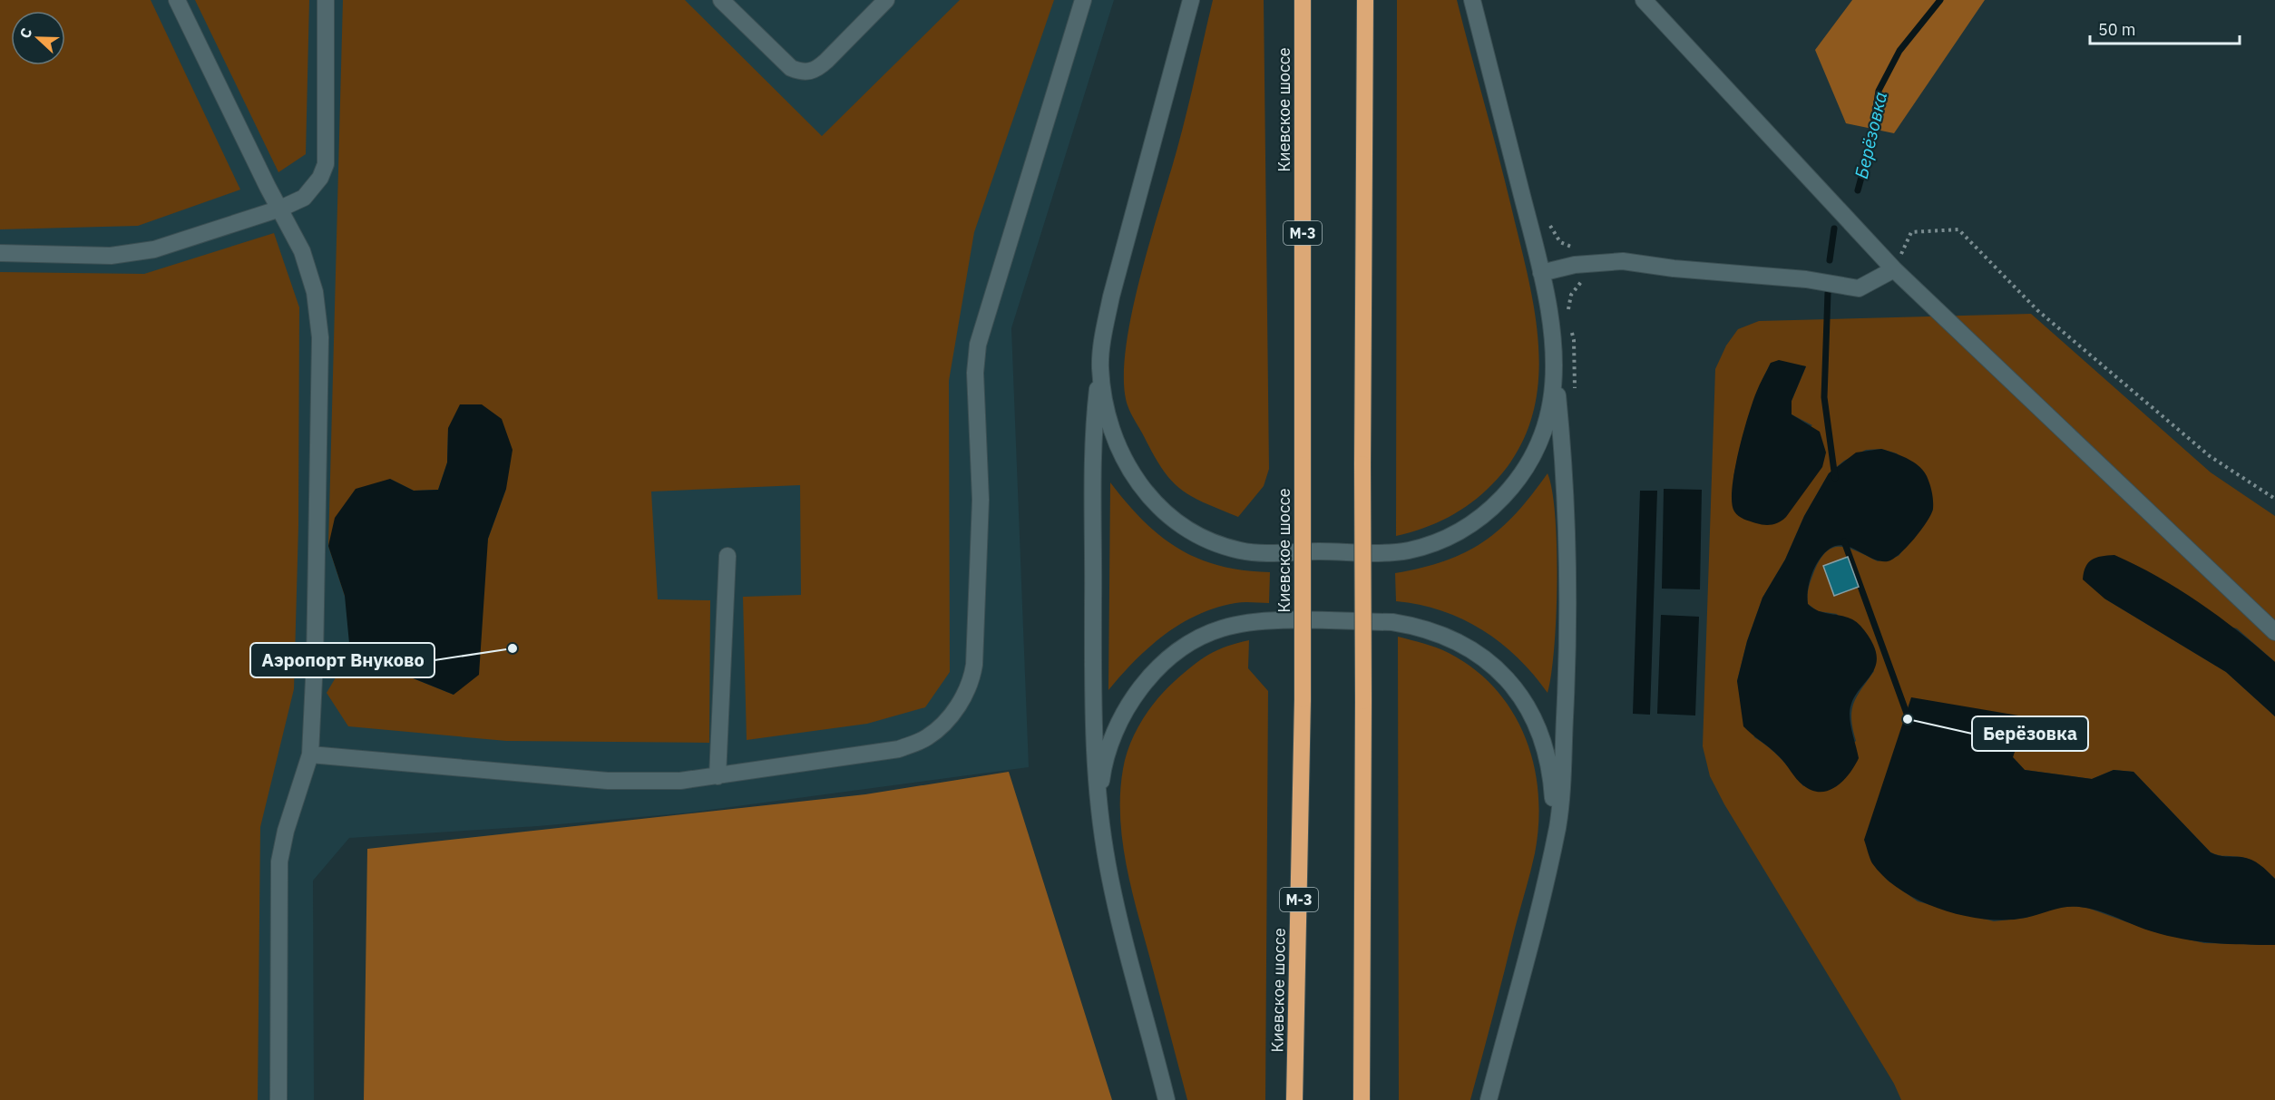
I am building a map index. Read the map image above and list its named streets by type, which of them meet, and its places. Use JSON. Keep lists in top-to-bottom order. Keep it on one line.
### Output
{"streets":{"highway":["Киевское шоссе","М-3"]},"water":["Берёзовка"],"places":["Аэропорт Внуково","Берёзовка"],"scale_bar":"50 m","north":"left"}
